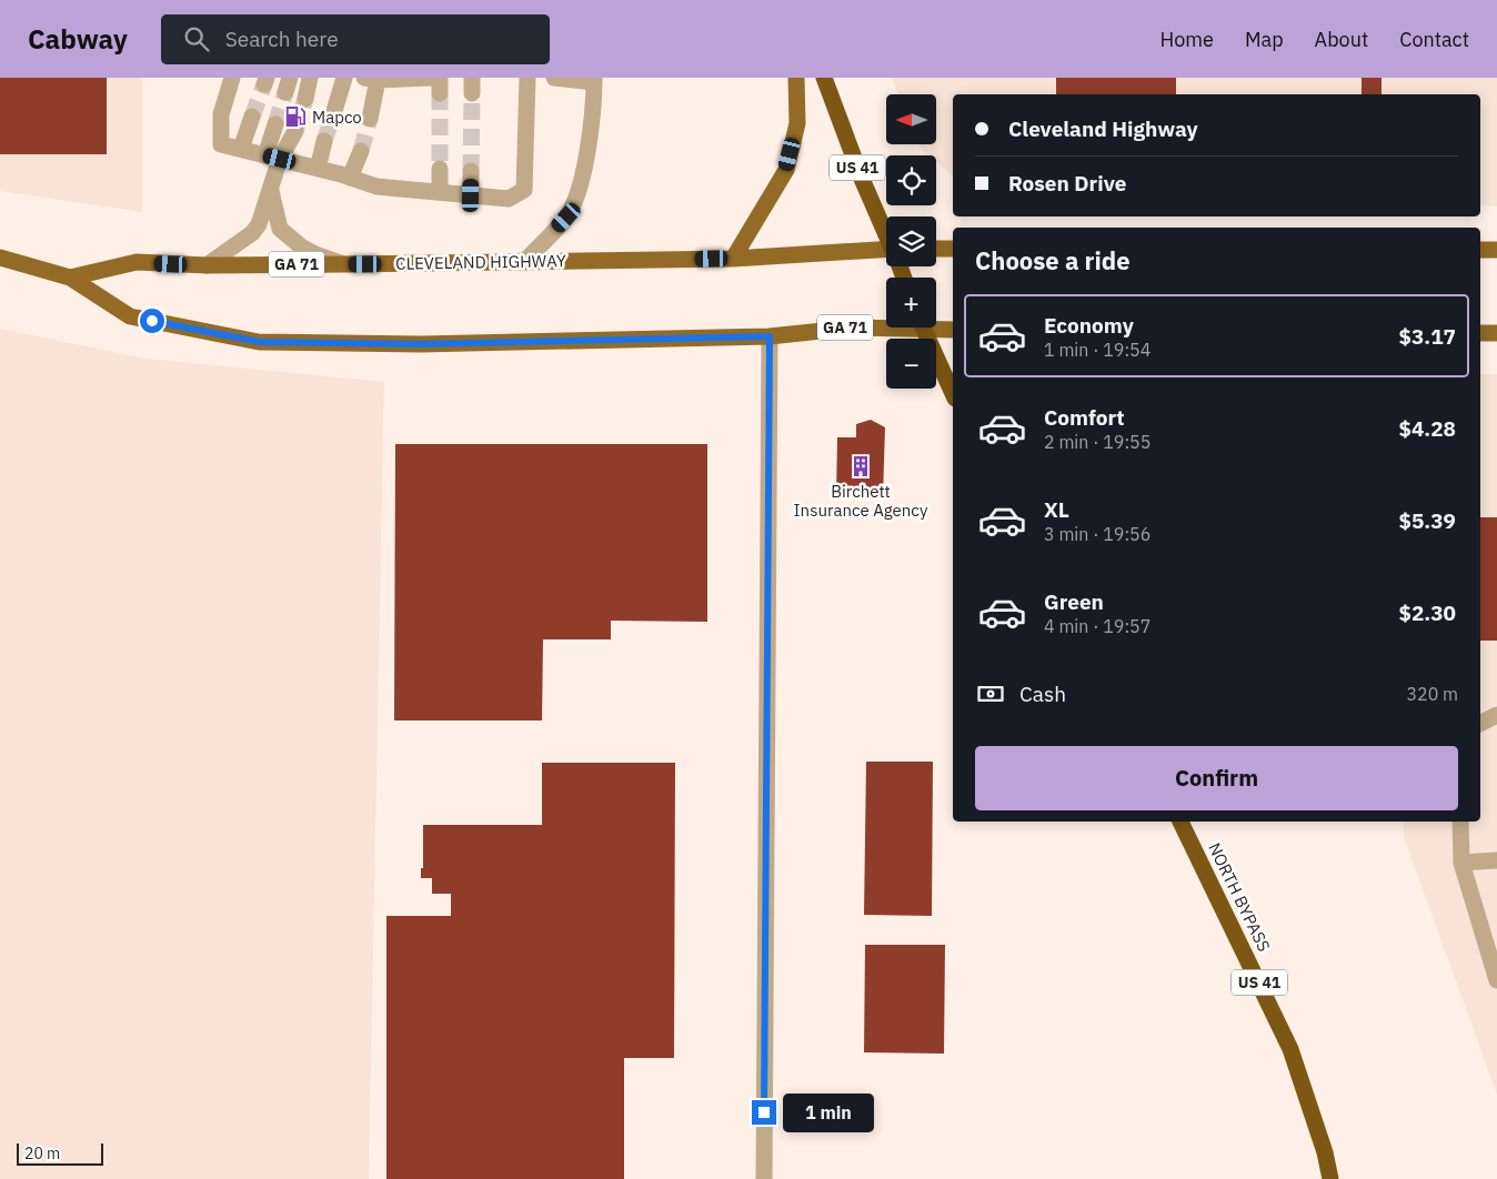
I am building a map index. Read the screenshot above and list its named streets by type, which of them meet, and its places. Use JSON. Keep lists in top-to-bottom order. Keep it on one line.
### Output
{"streets":{"highway":["US 41","NORTH BYPASS"],"main road":["CLEVELAND HIGHWAY","GA 71"]},"places":{"fuel station":["Mapco"],"building":["Birchett Insurance Agency"]},"scale_bar":"20 m","north":"left","page":{"header":"Cabway","search":"Search here","nav":["Home","Map","About","Contact"],"map_buttons":["+","−"],"banner":["Cleveland Highway","Rosen Drive"],"heading":"Choose a ride","list":[{"name":"Economy","note":"1 min · 19:54","value":"$3.17"},{"name":"Comfort","note":"2 min · 19:55","value":"$4.28"},{"name":"XL","note":"3 min · 19:56","value":"$5.39"},{"name":"Green","note":"4 min · 19:57","value":"$2.30"}],"pay":["Cash","320 m"],"buttons":"Confirm","bubble":"1 min","scale":"20 m"}}
